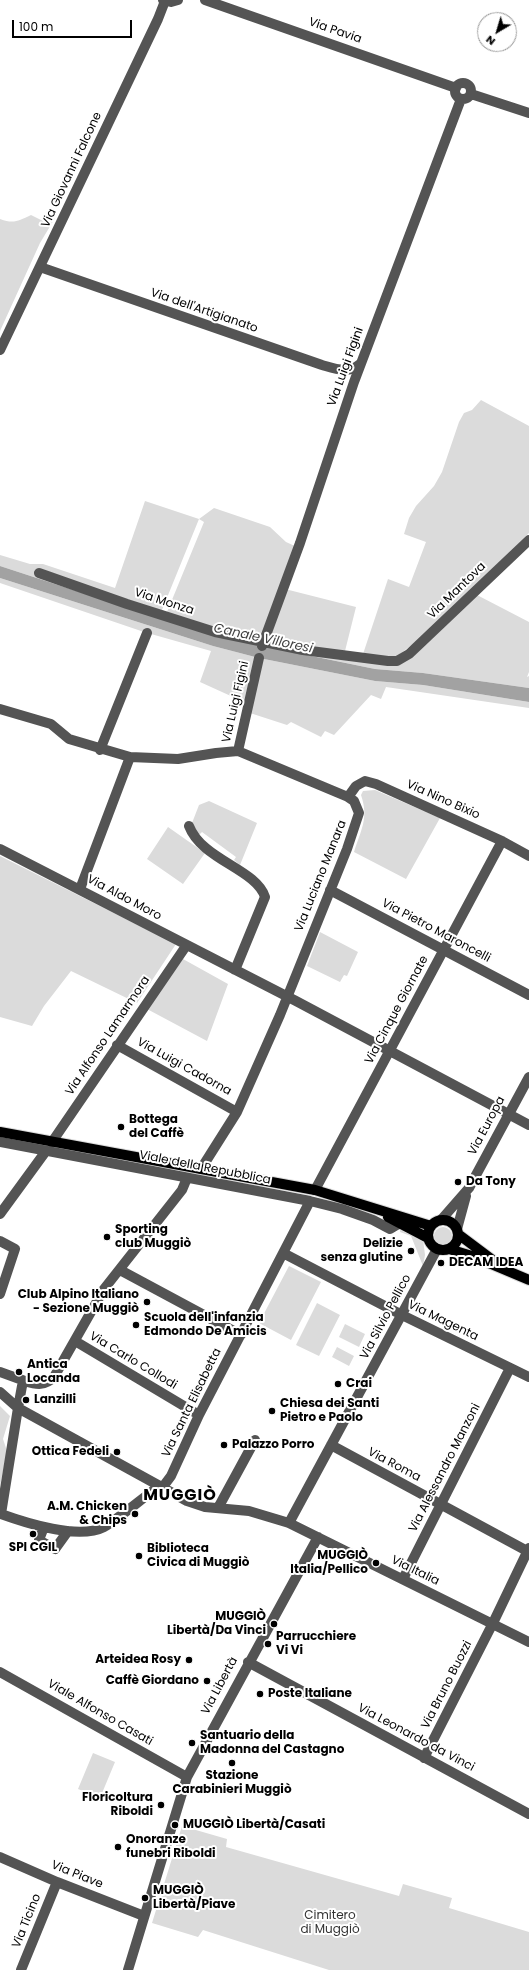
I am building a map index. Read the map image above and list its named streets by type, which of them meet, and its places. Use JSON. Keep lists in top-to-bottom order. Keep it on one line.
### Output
{"streets":{"main road":["Viale della Repubblica"],"street":["Via Pavia","Via Giovanni Falcone","Via dell'Artigianato","Via Luigi Figini","Via Mantova","Via Monza","Via Nino Bixio","Via Luciano Manara","Via Aldo Moro","Via Pietro Maroncelli","Via Cinque Giornate","Via Alfonso Lamarmora","Via Luigi Cadorna","Via Europa","Via Silvio Pellico","Via Magenta","Via Carlo Collodi","Via Santa Elisabetta","Via Roma","Via Alessandro Manzoni","Via Italia","Via Bruno Buozzi","Via Libertà","Viale Alfonso Casati","Via Leonardo da Vinci","Via Piave","Via Ticino"]},"crossings":[["Via Pavia","Via Luigi Figini"],["Via Giovanni Falcone","Via dell'Artigianato"],["Via dell'Artigianato","Via Luigi Figini"],["Via Luigi Figini","Via Monza"],["Via Mantova","Via Monza"],["Via Nino Bixio","Via Luciano Manara"],["Via Nino Bixio","Via Cinque Giornate"],["Via Luciano Manara","Via Aldo Moro"],["Via Luciano Manara","Via Pietro Maroncelli"],["Via Luciano Manara","Via Luigi Cadorna"],["Via Luciano Manara","Viale della Repubblica"],["Via Aldo Moro","Via Cinque Giornate"],["Via Aldo Moro","Via Alfonso Lamarmora"],["Via Aldo Moro","Via Europa"],["Via Pietro Maroncelli","Via Cinque Giornate"],["Via Cinque Giornate","Viale della Repubblica"],["Via Alfonso Lamarmora","Via Luigi Cadorna"],["Via Alfonso Lamarmora","Viale della Repubblica"],["Via Europa","Viale della Repubblica"],["Via Europa","Via Silvio Pellico"],["Viale della Repubblica","Via Silvio Pellico"],["Viale della Repubblica","Via Santa Elisabetta"],["Via Silvio Pellico","Via Magenta"],["Via Silvio Pellico","Via Roma"],["Via Silvio Pellico","Via Italia"],["Via Magenta","Via Santa Elisabetta"],["Via Magenta","Via Alessandro Manzoni"],["Via Carlo Collodi","Via Santa Elisabetta"],["Via Santa Elisabetta","Via Italia"],["Via Roma","Via Alessandro Manzoni"],["Via Roma","Via Bruno Buozzi"],["Via Alessandro Manzoni","Via Italia"],["Via Italia","Via Bruno Buozzi"],["Via Italia","Via Libertà"],["Via Bruno Buozzi","Via Leonardo da Vinci"],["Via Libertà","Viale Alfonso Casati"],["Via Libertà","Via Leonardo da Vinci"],["Via Libertà","Via Piave"],["Via Piave","Via Ticino"]],"districts":["MUGGIÒ"],"water":["Canale Villoresi"],"parks":["Cimitero di Muggiò"],"places":["Bottega del Caffè","Da Tony","Sporting club Muggiò","Delizie senza glutine","DECAM IDEA","Club Alpino Italiano - Sezione Muggiò","Scuola dell'infanzia Edmondo De Amicis","Antica Locanda","Crai","Lanzilli","Chiesa dei Santi Pietro e Paolo","Palazzo Porro","Ottica Fedeli","A.M. Chicken & Chips","SPI CGIL","Biblioteca Civica di Muggiò","MUGGIÒ Italia/Pellico","MUGGIÒ Libertà/Da Vinci","Parrucchiere Vi Vi","Arteidea Rosy","Caffè Giordano","Poste Italiane","Santuario della Madonna del Castagno","Stazione Carabinieri Muggiò","Floricoltura Riboldi","MUGGIÒ Libertà/Casati","Onoranze funebri Riboldi","MUGGIÒ Libertà/Piave"],"scale_bar":"100 m","north":"bottom left"}
